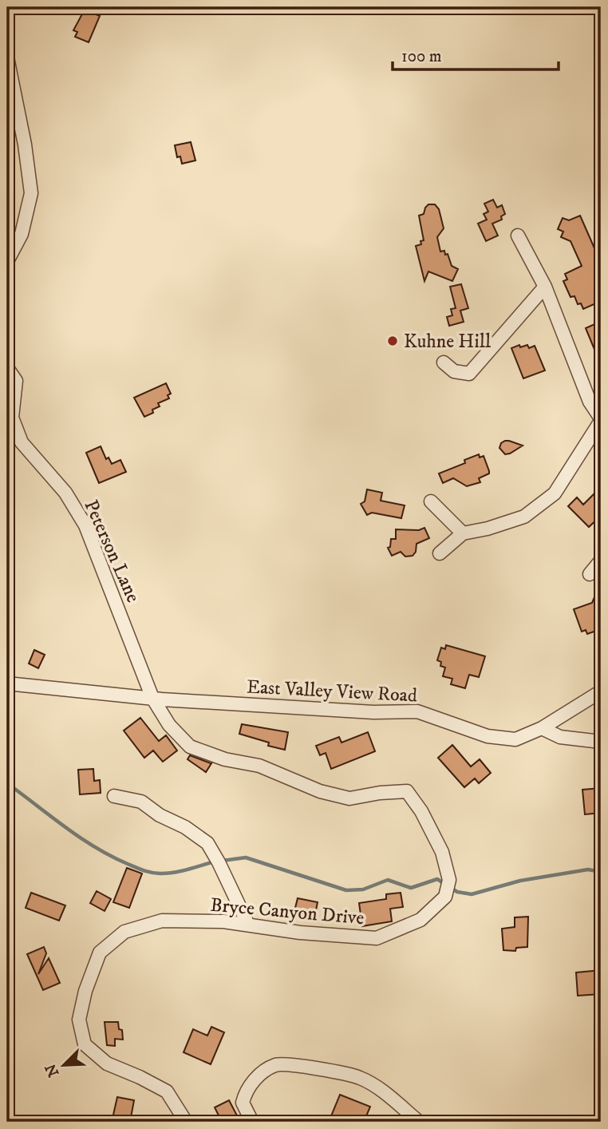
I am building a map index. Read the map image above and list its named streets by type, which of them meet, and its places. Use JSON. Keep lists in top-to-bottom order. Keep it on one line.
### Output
{"streets":{"street":["Peterson Lane","East Valley View Road","Bryce Canyon Drive"]},"crossings":[["Peterson Lane","East Valley View Road"],["Peterson Lane","Bryce Canyon Drive"],["East Valley View Road","Bryce Canyon Drive"]],"places":["Kuhne Hill"],"scale_bar":"100 m","north":"bottom left"}
